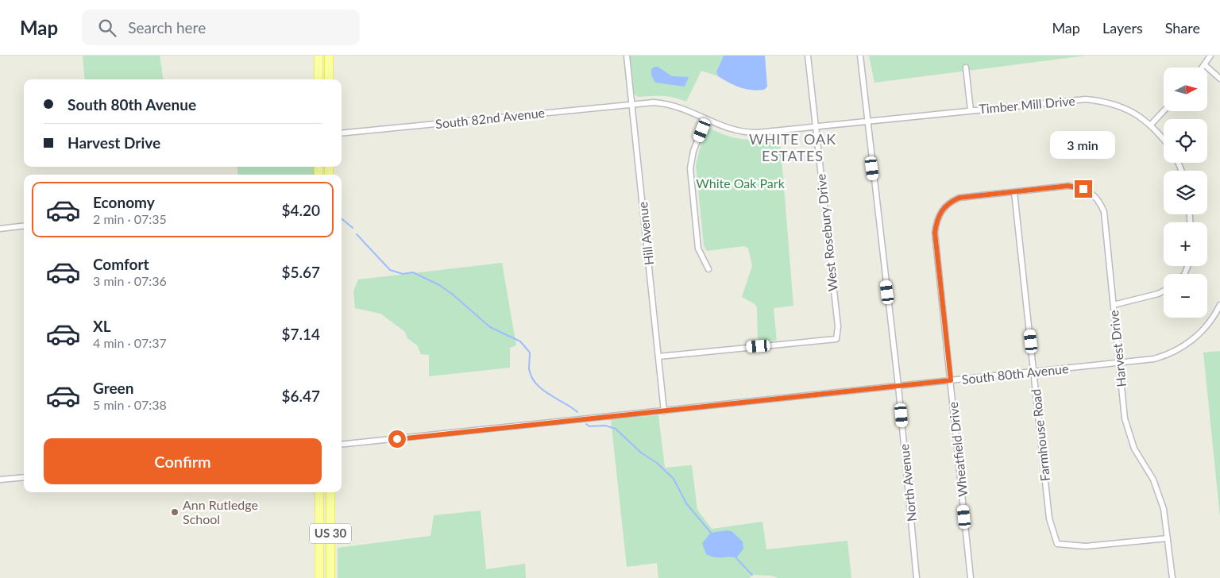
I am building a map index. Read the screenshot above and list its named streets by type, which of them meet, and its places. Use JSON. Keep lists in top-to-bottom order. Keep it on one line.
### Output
{"streets":{"main road":["US 30"],"street":["Timber Mill Drive","South 82nd Avenue","West Rosebury Drive","Hill Avenue","Harvest Drive","South 80th Avenue","Farmhouse Road","Wheatfield Drive","North Avenue"]},"crossings":[["Timber Mill Drive","South 82nd Avenue"],["Timber Mill Drive","West Rosebury Drive"],["Timber Mill Drive","North Avenue"],["South 82nd Avenue","Hill Avenue"],["West Rosebury Drive","Hill Avenue"],["Hill Avenue","South 80th Avenue"],["Harvest Drive","South 80th Avenue"],["Harvest Drive","Farmhouse Road"],["Harvest Drive","Wheatfield Drive"],["South 80th Avenue","Farmhouse Road"],["South 80th Avenue","Wheatfield Drive"],["South 80th Avenue","North Avenue"],["Farmhouse Road","Wheatfield Drive"]],"districts":["WHITE OAK ESTATES"],"parks":["White Oak Park"],"places":["Ann Rutledge School"],"north":"right","page":{"header":"Map","search":"Search here","nav":["Map","Layers","Share"],"map_buttons":["+","−"],"banner":["South 80th Avenue","Harvest Drive"],"bubble":"3 min","list":[{"name":"Economy","note":"2 min · 07:35","value":"$4.20"},{"name":"Comfort","note":"3 min · 07:36","value":"$5.67"},{"name":"XL","note":"4 min · 07:37","value":"$7.14"},{"name":"Green","note":"5 min · 07:38","value":"$6.47"}],"buttons":"Confirm"}}
